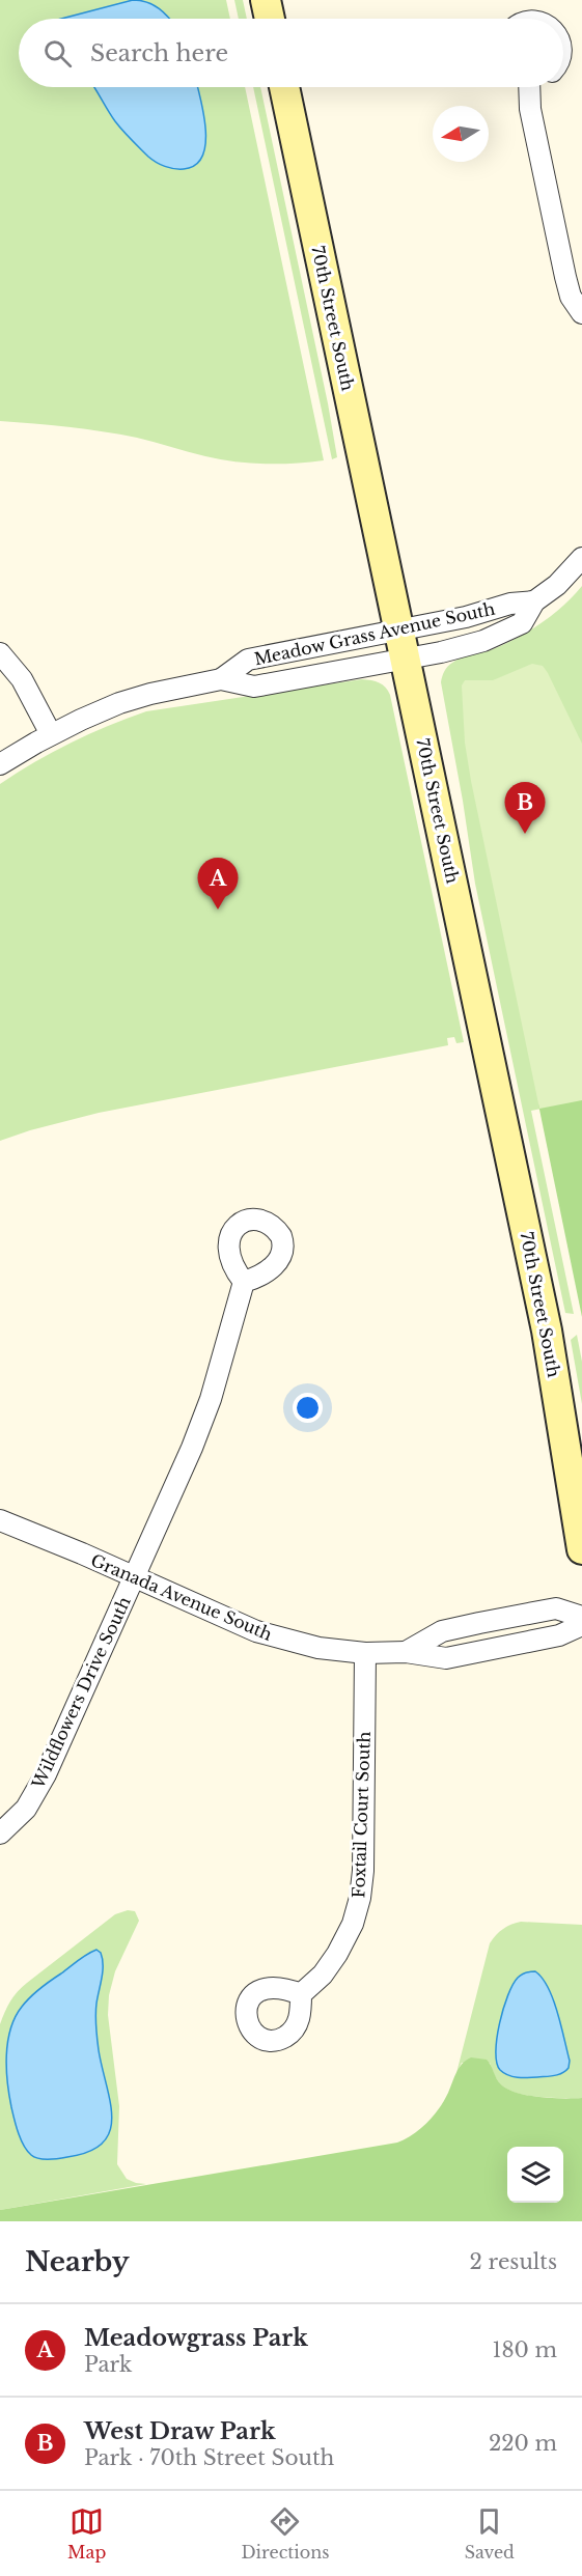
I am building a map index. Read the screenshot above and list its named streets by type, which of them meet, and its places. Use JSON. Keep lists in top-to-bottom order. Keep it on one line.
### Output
{"streets":{"main road":["70th Street South"],"street":["Meadow Grass Avenue South","Granada Avenue South","Wildflowers Drive South","Foxtail Court South"]},"crossings":[["70th Street South","Meadow Grass Avenue South"],["Granada Avenue South","Wildflowers Drive South"],["Granada Avenue South","Foxtail Court South"]],"north":"left","page":{"search":"Search here","pins":["B","A"],"heading":["Nearby","2 results"],"list":[{"mark":"A","name":"Meadowgrass Park","note":"Park","value":"180 m"},{"mark":"B","name":"West Draw Park","note":"Park · 70th Street South","value":"220 m"}],"nav":["Map","Directions","Saved"]}}
